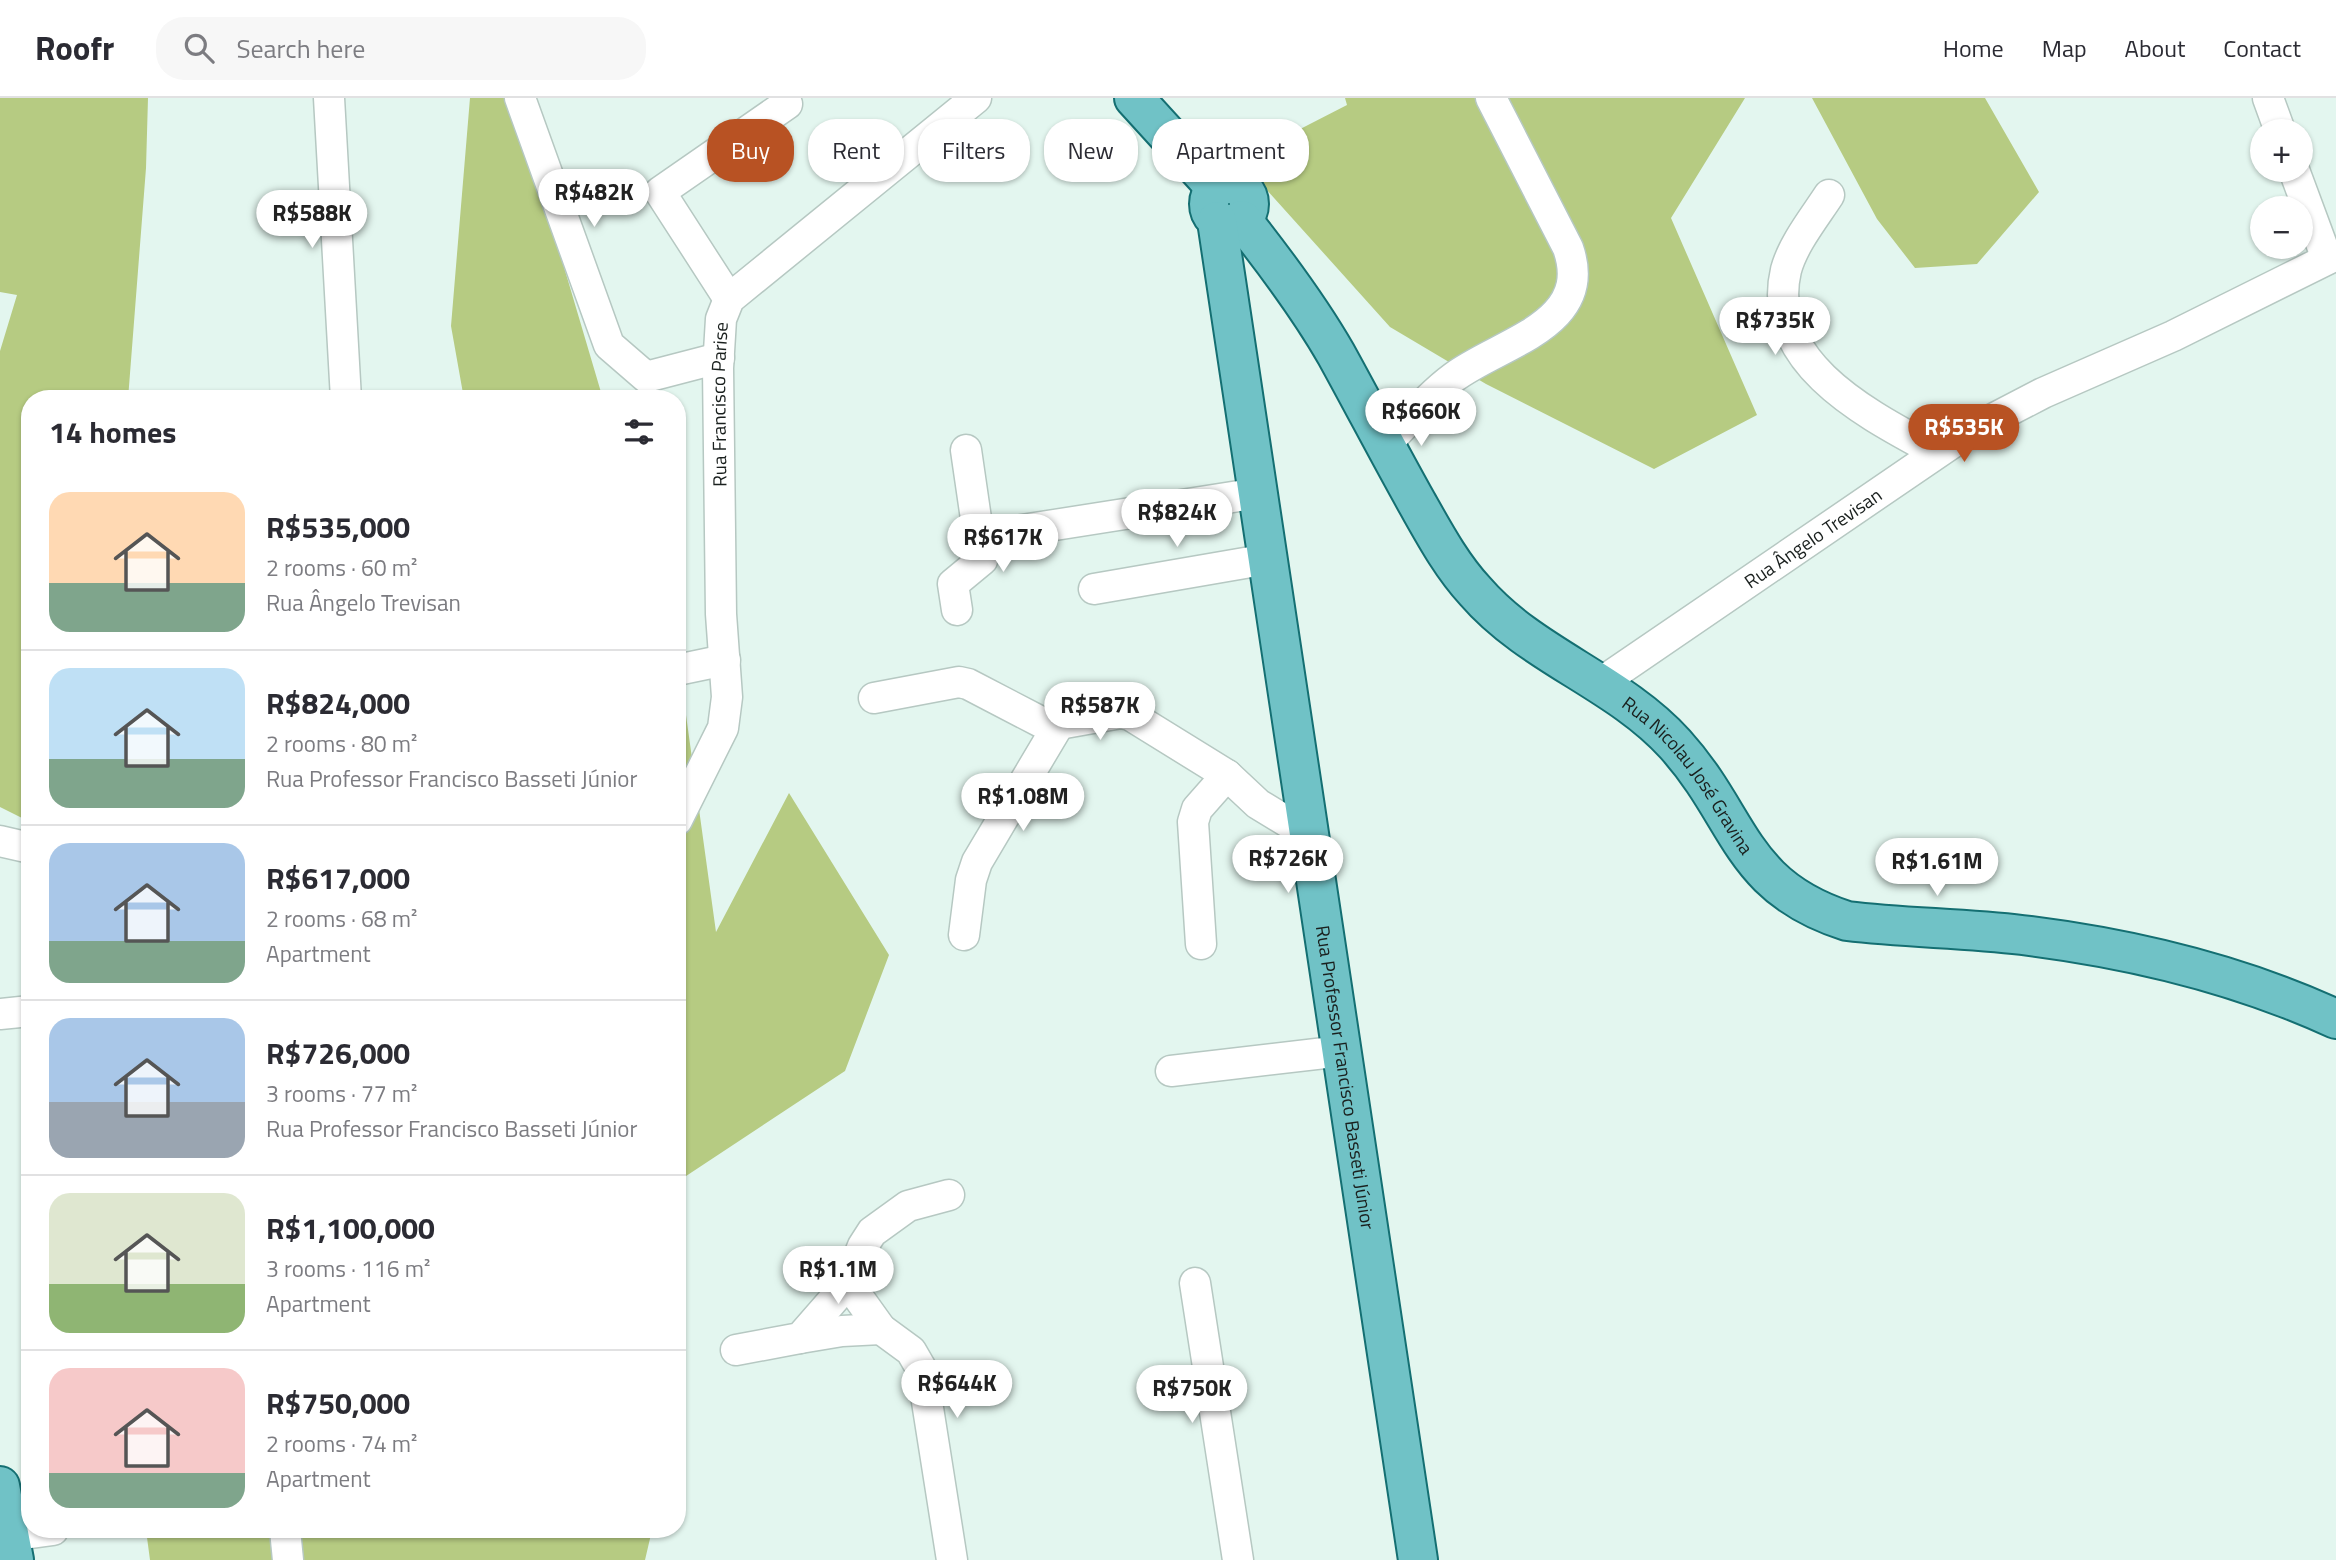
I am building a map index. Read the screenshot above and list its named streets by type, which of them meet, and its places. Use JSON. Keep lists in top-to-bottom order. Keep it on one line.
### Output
{"streets":{"main road":["Rua Nicolau José Gravina","Rua Professor Francisco Basseti Júnior"],"street":["Rua Francisco Parise","Rua Ângelo Trevisan"]},"crossings":[["Rua Ângelo Trevisan","Rua Nicolau José Gravina"],["Rua Nicolau José Gravina","Rua Professor Francisco Basseti Júnior"]],"page":{"header":"Roofr","search":"Search here","nav":["Home","Map","About","Contact"],"map_buttons":["+","−"],"chip":["Buy","Rent","Filters","New","Apartment"],"price":["R$482K","R$588K","R$735K","R$660K","R$535K","R$824K","R$617K","R$587K","R$1.08M","R$726K","R$1.61M","R$1.1M","R$644K","R$750K"],"heading":"14 homes","list":[{"name":"R$535,000","note":"2 rooms · 60 m² · Rua Ângelo Trevisan"},{"name":"R$824,000","note":"2 rooms · 80 m² · Rua Professor Francisco Basseti Júnior"},{"name":"R$617,000","note":"2 rooms · 68 m² · Apartment"},{"name":"R$726,000","note":"3 rooms · 77 m² · Rua Professor Francisco Basseti Júnior"},{"name":"R$1,100,000","note":"3 rooms · 116 m² · Apartment"},{"name":"R$750,000","note":"2 rooms · 74 m² · Apartment"}]}}
